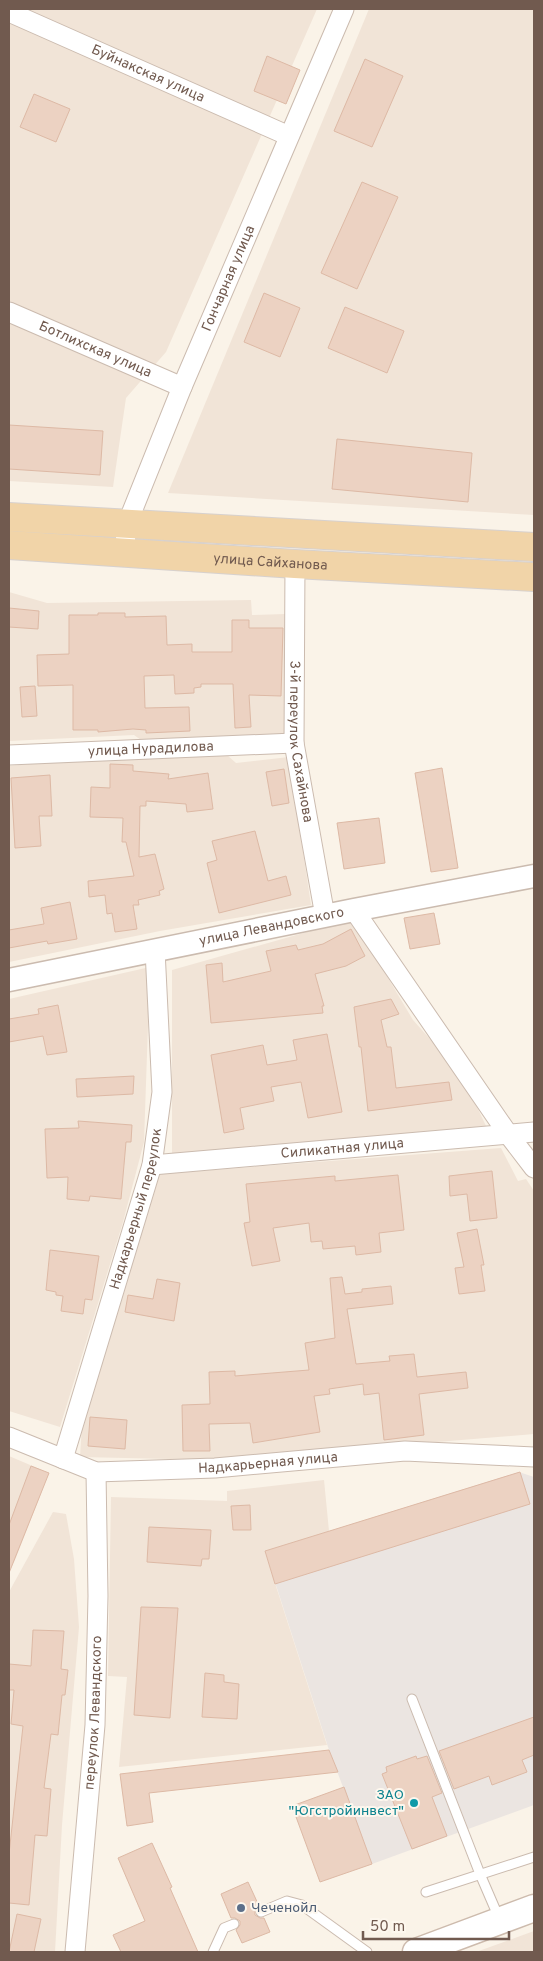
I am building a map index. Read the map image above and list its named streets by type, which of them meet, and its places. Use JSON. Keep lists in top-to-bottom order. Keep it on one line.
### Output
{"streets":{"main road":["улица Сайханова"],"street":["Буйнакская улица","Гончарная улица","Ботлихская улица","3-й переулок Сахайнова","улица Нурадилова","улица Левандовского","Силикатная улица","Надкарьерный переулок","Надкарьерная улица","переулок Левандского"]},"crossings":[["Буйнакская улица","Гончарная улица"],["Гончарная улица","Ботлихская улица"],["Гончарная улица","улица Сайханова"],["улица Сайханова","3-й переулок Сахайнова"],["3-й переулок Сахайнова","улица Нурадилова"],["3-й переулок Сахайнова","улица Левандовского"],["улица Левандовского","Надкарьерный переулок"],["Силикатная улица","Надкарьерный переулок"],["Надкарьерный переулок","Надкарьерная улица"],["Надкарьерная улица","переулок Левандского"]],"places":["ЗАО \"Югстройинвест\"","Чеченойл"],"scale_bar":"50 m"}
